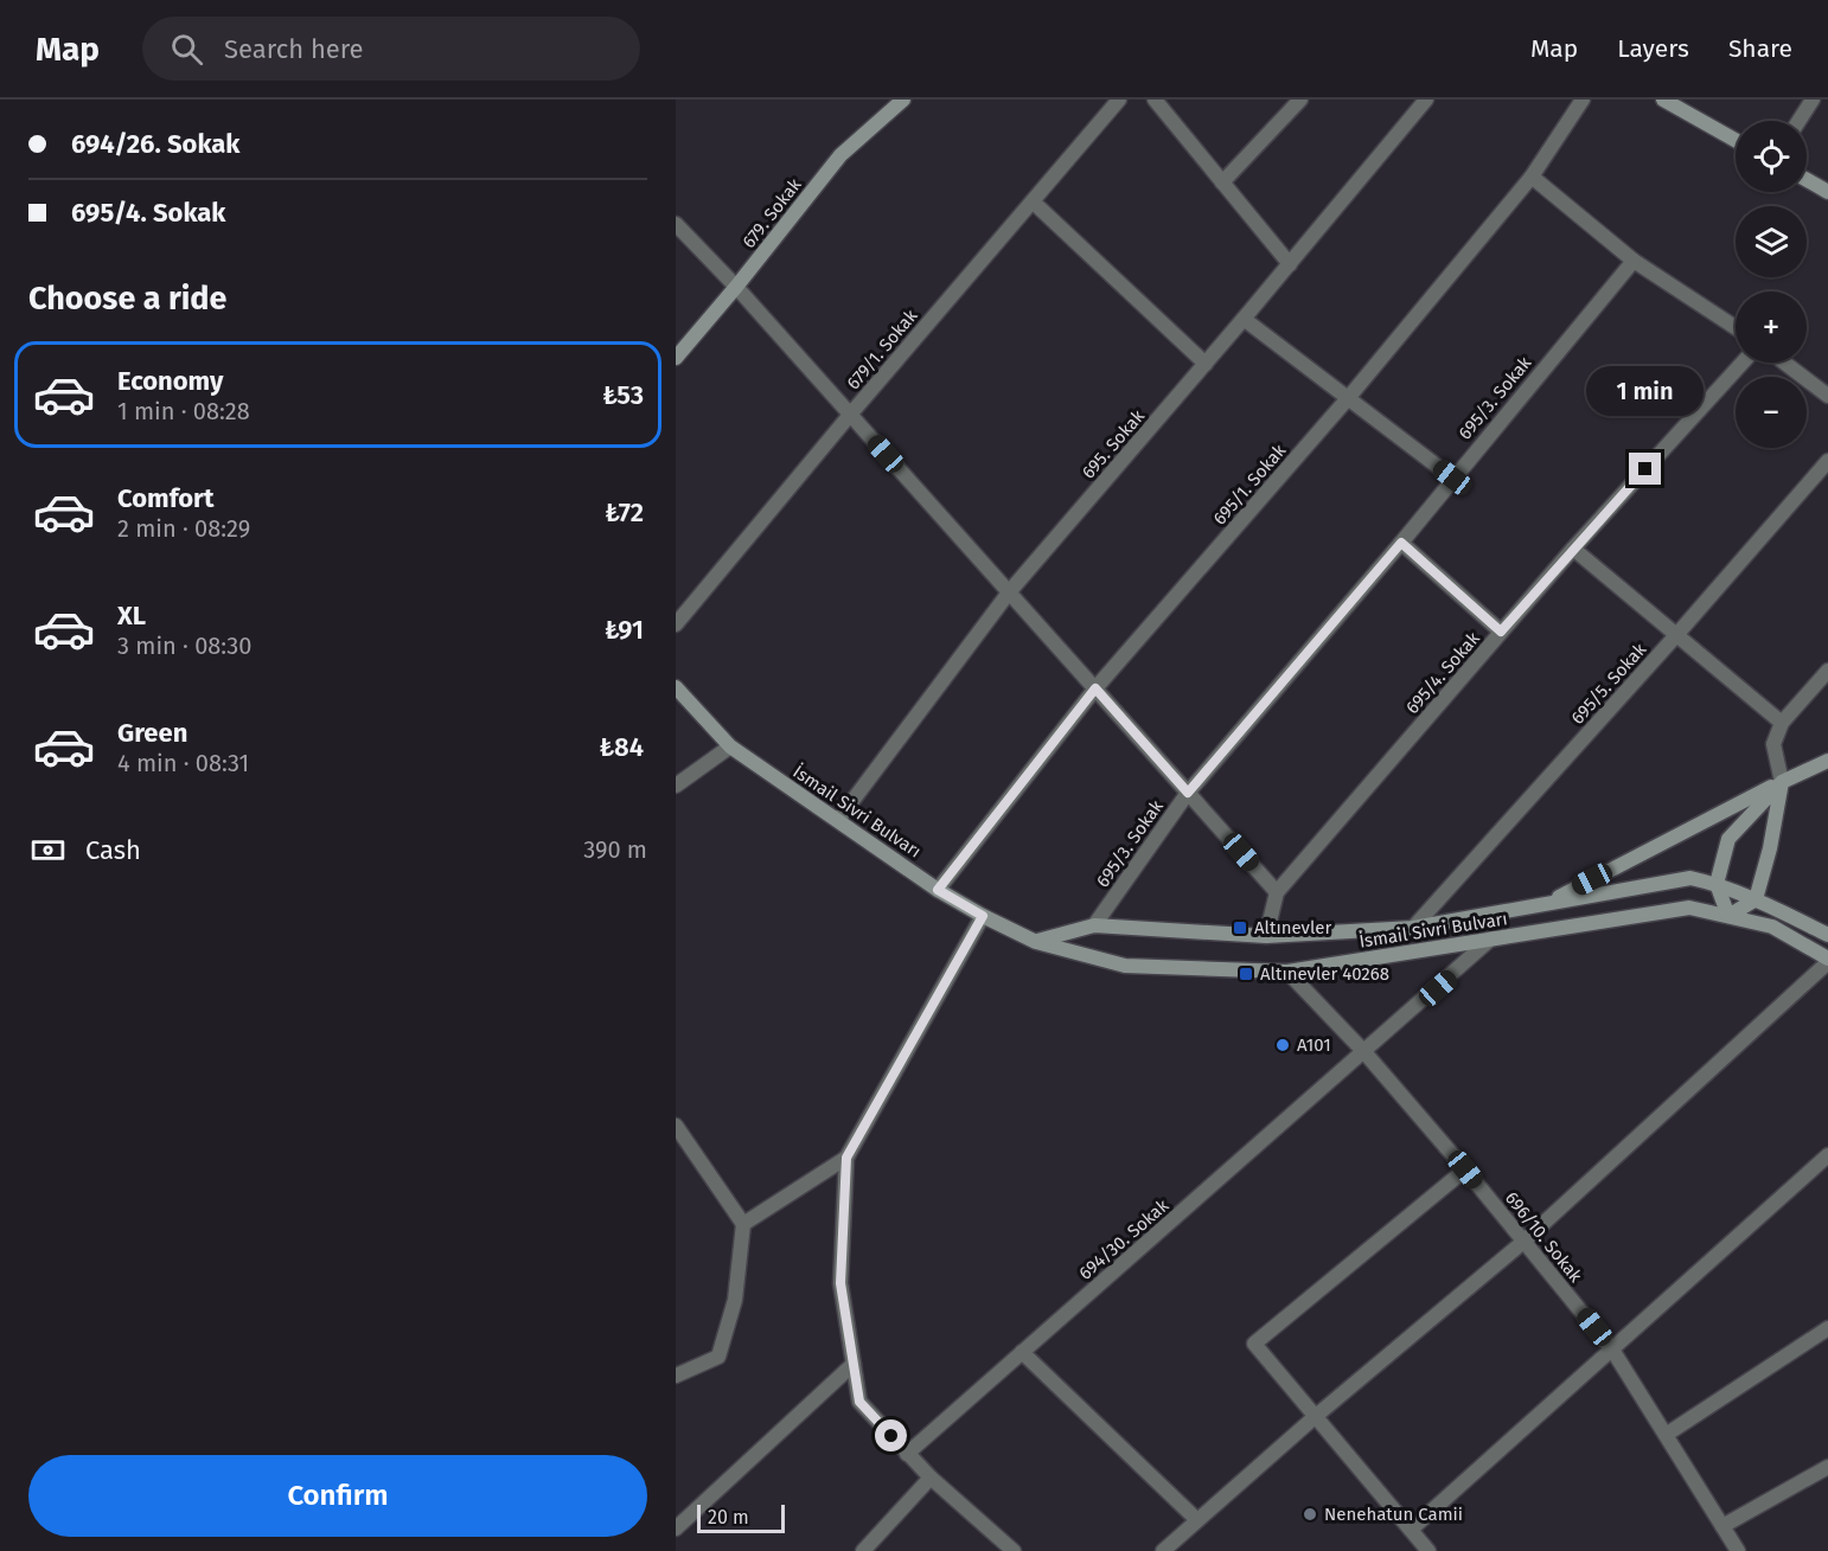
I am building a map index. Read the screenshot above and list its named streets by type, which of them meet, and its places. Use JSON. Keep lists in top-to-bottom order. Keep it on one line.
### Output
{"streets":{"main road":["679. Sokak","İsmail Sivri Bulvarı"],"street":["679/1. Sokak","695/3. Sokak","695. Sokak","695/1. Sokak","695/4. Sokak","695/5. Sokak","696/10. Sokak","694/30. Sokak"]},"crossings":[["695/3. Sokak","İsmail Sivri Bulvarı"],["695. Sokak","İsmail Sivri Bulvarı"],["695/1. Sokak","İsmail Sivri Bulvarı"],["695/4. Sokak","İsmail Sivri Bulvarı"],["695/5. Sokak","İsmail Sivri Bulvarı"],["İsmail Sivri Bulvarı","696/10. Sokak"],["İsmail Sivri Bulvarı","694/30. Sokak"],["696/10. Sokak","694/30. Sokak"]],"places":{"transit":["Altınevler","Altınevler 40268"],"other":["A101","Nenehatun Camii"]},"scale_bar":"20 m","page":{"header":"Map","search":"Search here","nav":["Map","Layers","Share"],"banner":["694/26. Sokak","695/4. Sokak"],"map_buttons":["+","−"],"heading":"Choose a ride","list":[{"name":"Economy","note":"1 min · 08:28","value":"₺53"},{"name":"Comfort","note":"2 min · 08:29","value":"₺72"},{"name":"XL","note":"3 min · 08:30","value":"₺91"},{"name":"Green","note":"4 min · 08:31","value":"₺84"}],"bubble":"1 min","pay":["Cash","390 m"],"buttons":"Confirm","scale":"20 m"}}
